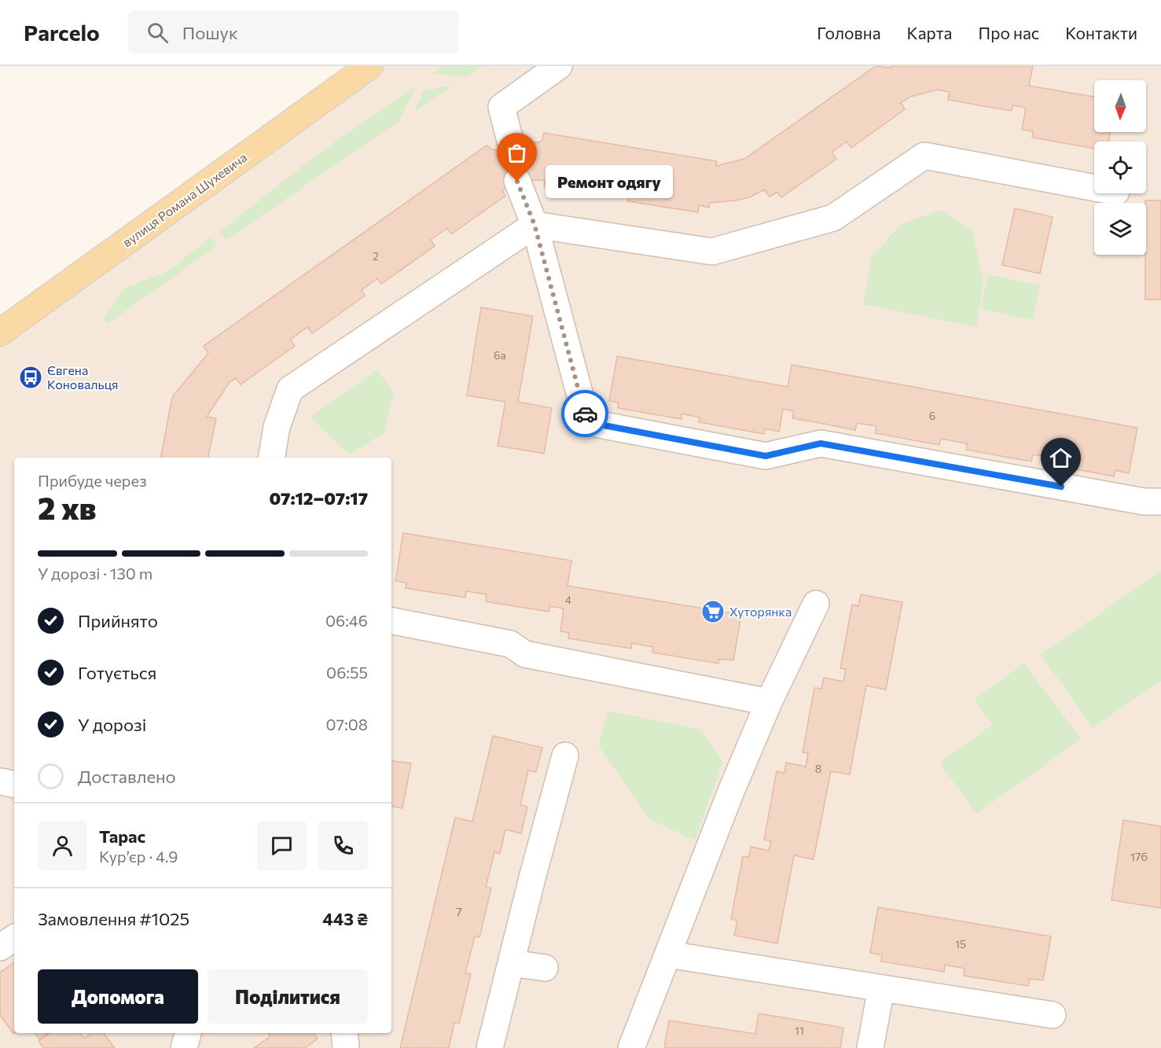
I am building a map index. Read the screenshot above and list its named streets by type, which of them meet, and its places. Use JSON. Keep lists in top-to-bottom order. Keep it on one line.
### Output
{"streets":{"main road":["вулиця Романа Шухевича"]},"places":{"other":["Ремонт одягу"],"bus stop":["Євгена Коновальця"],"supermarket":["Хуторянка"]},"house_numbers":["2","6а","6","4","8","17б","7","15","11"],"north":"bottom","page":{"header":"Parcelo","search":"Пошук","nav":["Головна","Карта","Про нас","Контакти"],"bubble":"Ремонт одягу","heading":["2 хв","Прибуде через","07:12–07:17"],"panel":["Тарас","Кур’єр · 4.9","Замовлення #1025","443 ₴"],"bar":"У дорозі · 130 m","list":[["Прийнято","06:46"],["Готується","06:55"],["У дорозі","07:08"],"Доставлено"],"buttons":["Допомога","Поділитися"]}}
